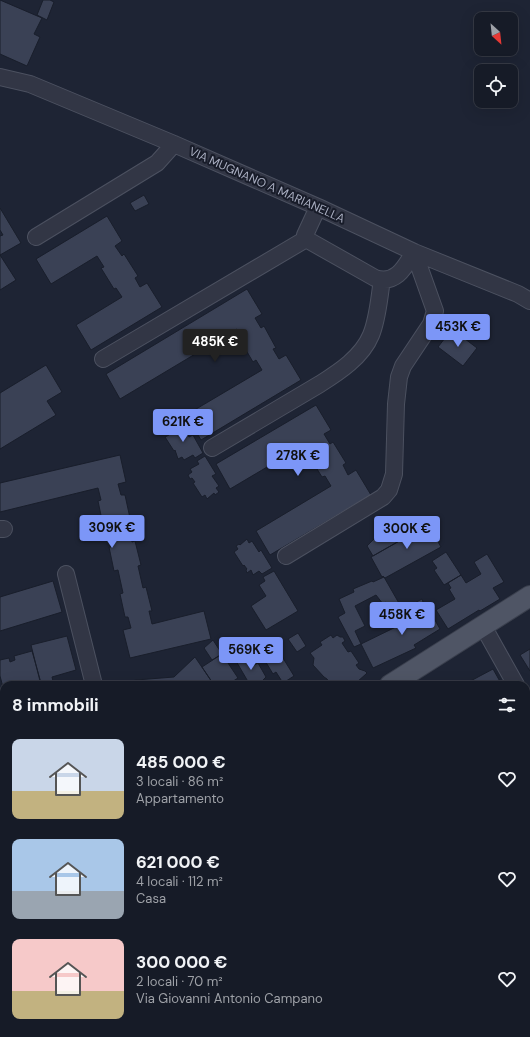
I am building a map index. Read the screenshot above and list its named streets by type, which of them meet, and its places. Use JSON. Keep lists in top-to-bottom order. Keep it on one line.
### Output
{"streets":{"street":["VIA MUGNANO A MARIANELLA"]},"north":"bottom right","page":{"price":["453K €","485K €","621K €","278K €","309K €","300K €","458K €","569K €"],"heading":"8 immobili","list":[{"name":"485 000 €","note":"3 locali · 86 m² · Appartamento"},{"name":"621 000 €","note":"4 locali · 112 m² · Casa"},{"name":"300 000 €","note":"2 locali · 70 m² · Via Giovanni Antonio Campano"}]}}
